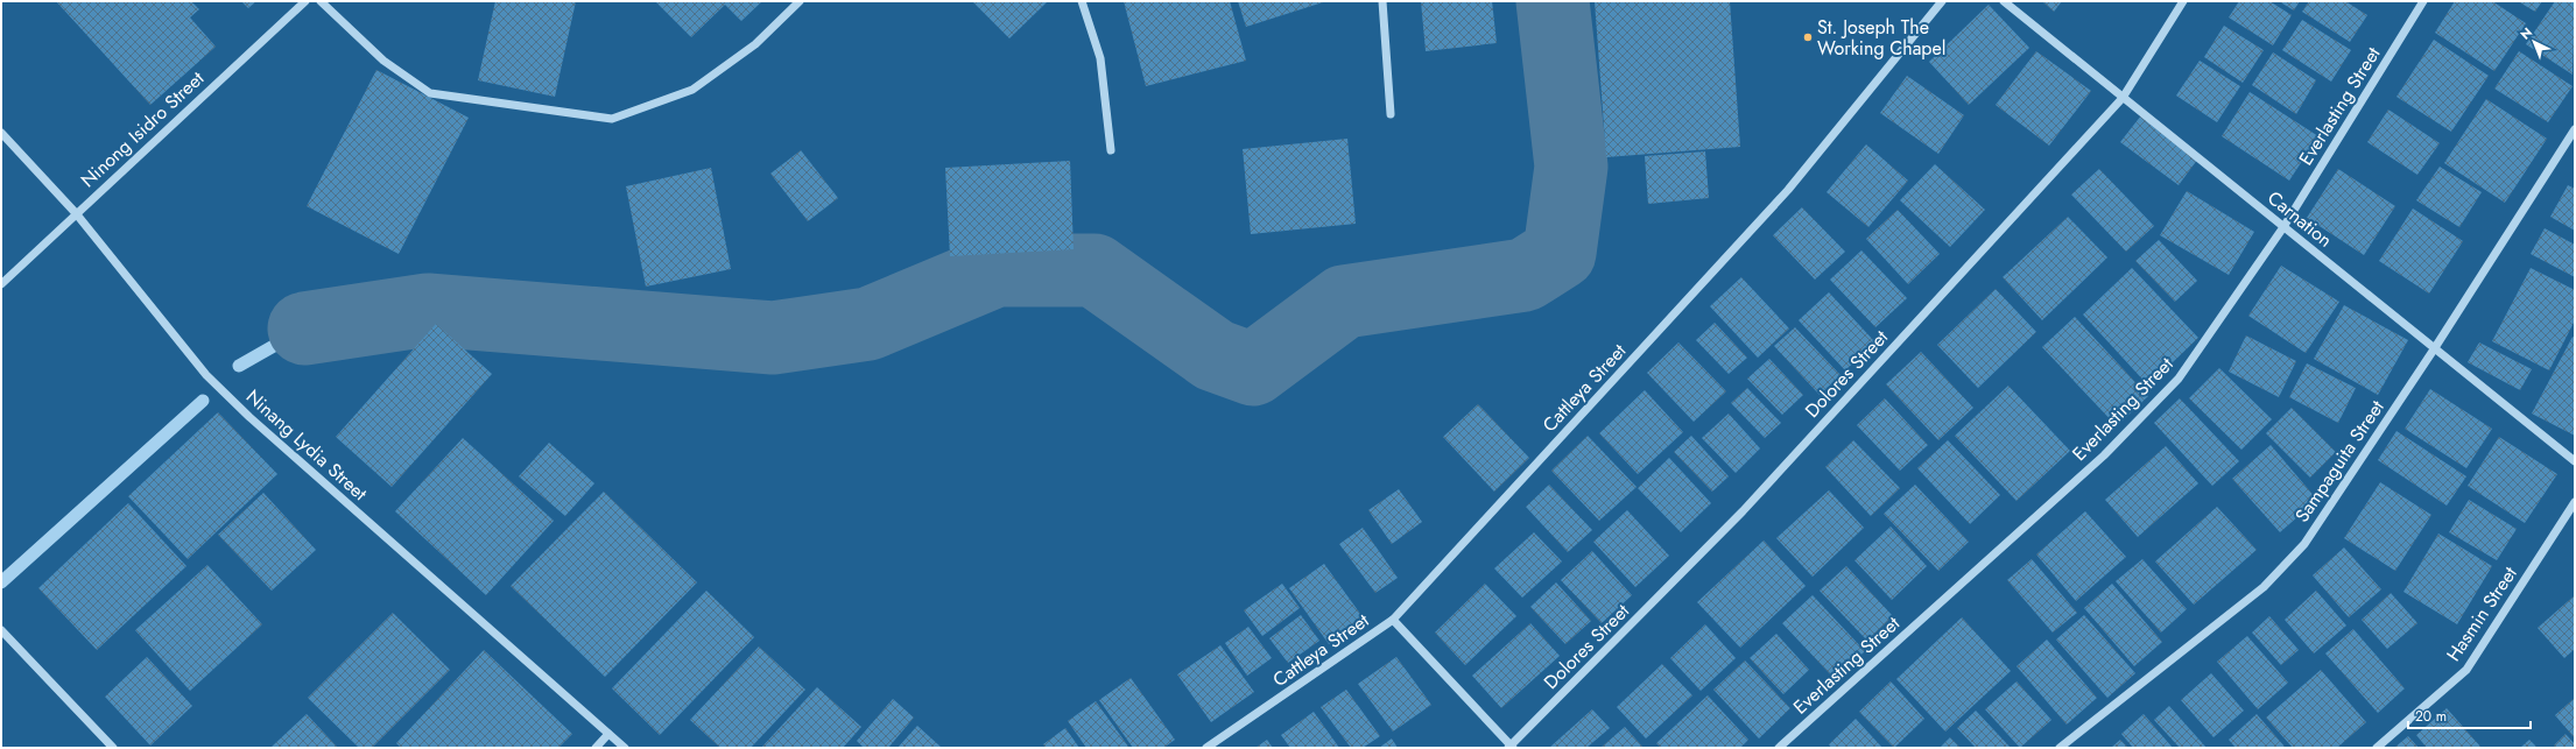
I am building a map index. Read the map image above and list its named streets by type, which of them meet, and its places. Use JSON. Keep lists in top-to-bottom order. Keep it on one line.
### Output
{"streets":{"street":["Everlasting Street","Ninong Isidro Street","Carnation","Dolores Street","Cattleya Street","Ninang Lydia Street","Sampaguita Street","Hasmin Street"]},"crossings":[["Everlasting Street","Carnation"],["Ninong Isidro Street","Ninang Lydia Street"],["Carnation","Dolores Street"],["Carnation","Sampaguita Street"]],"places":["St. Joseph The Working Chapel"],"scale_bar":"20 m","north":"top left"}
